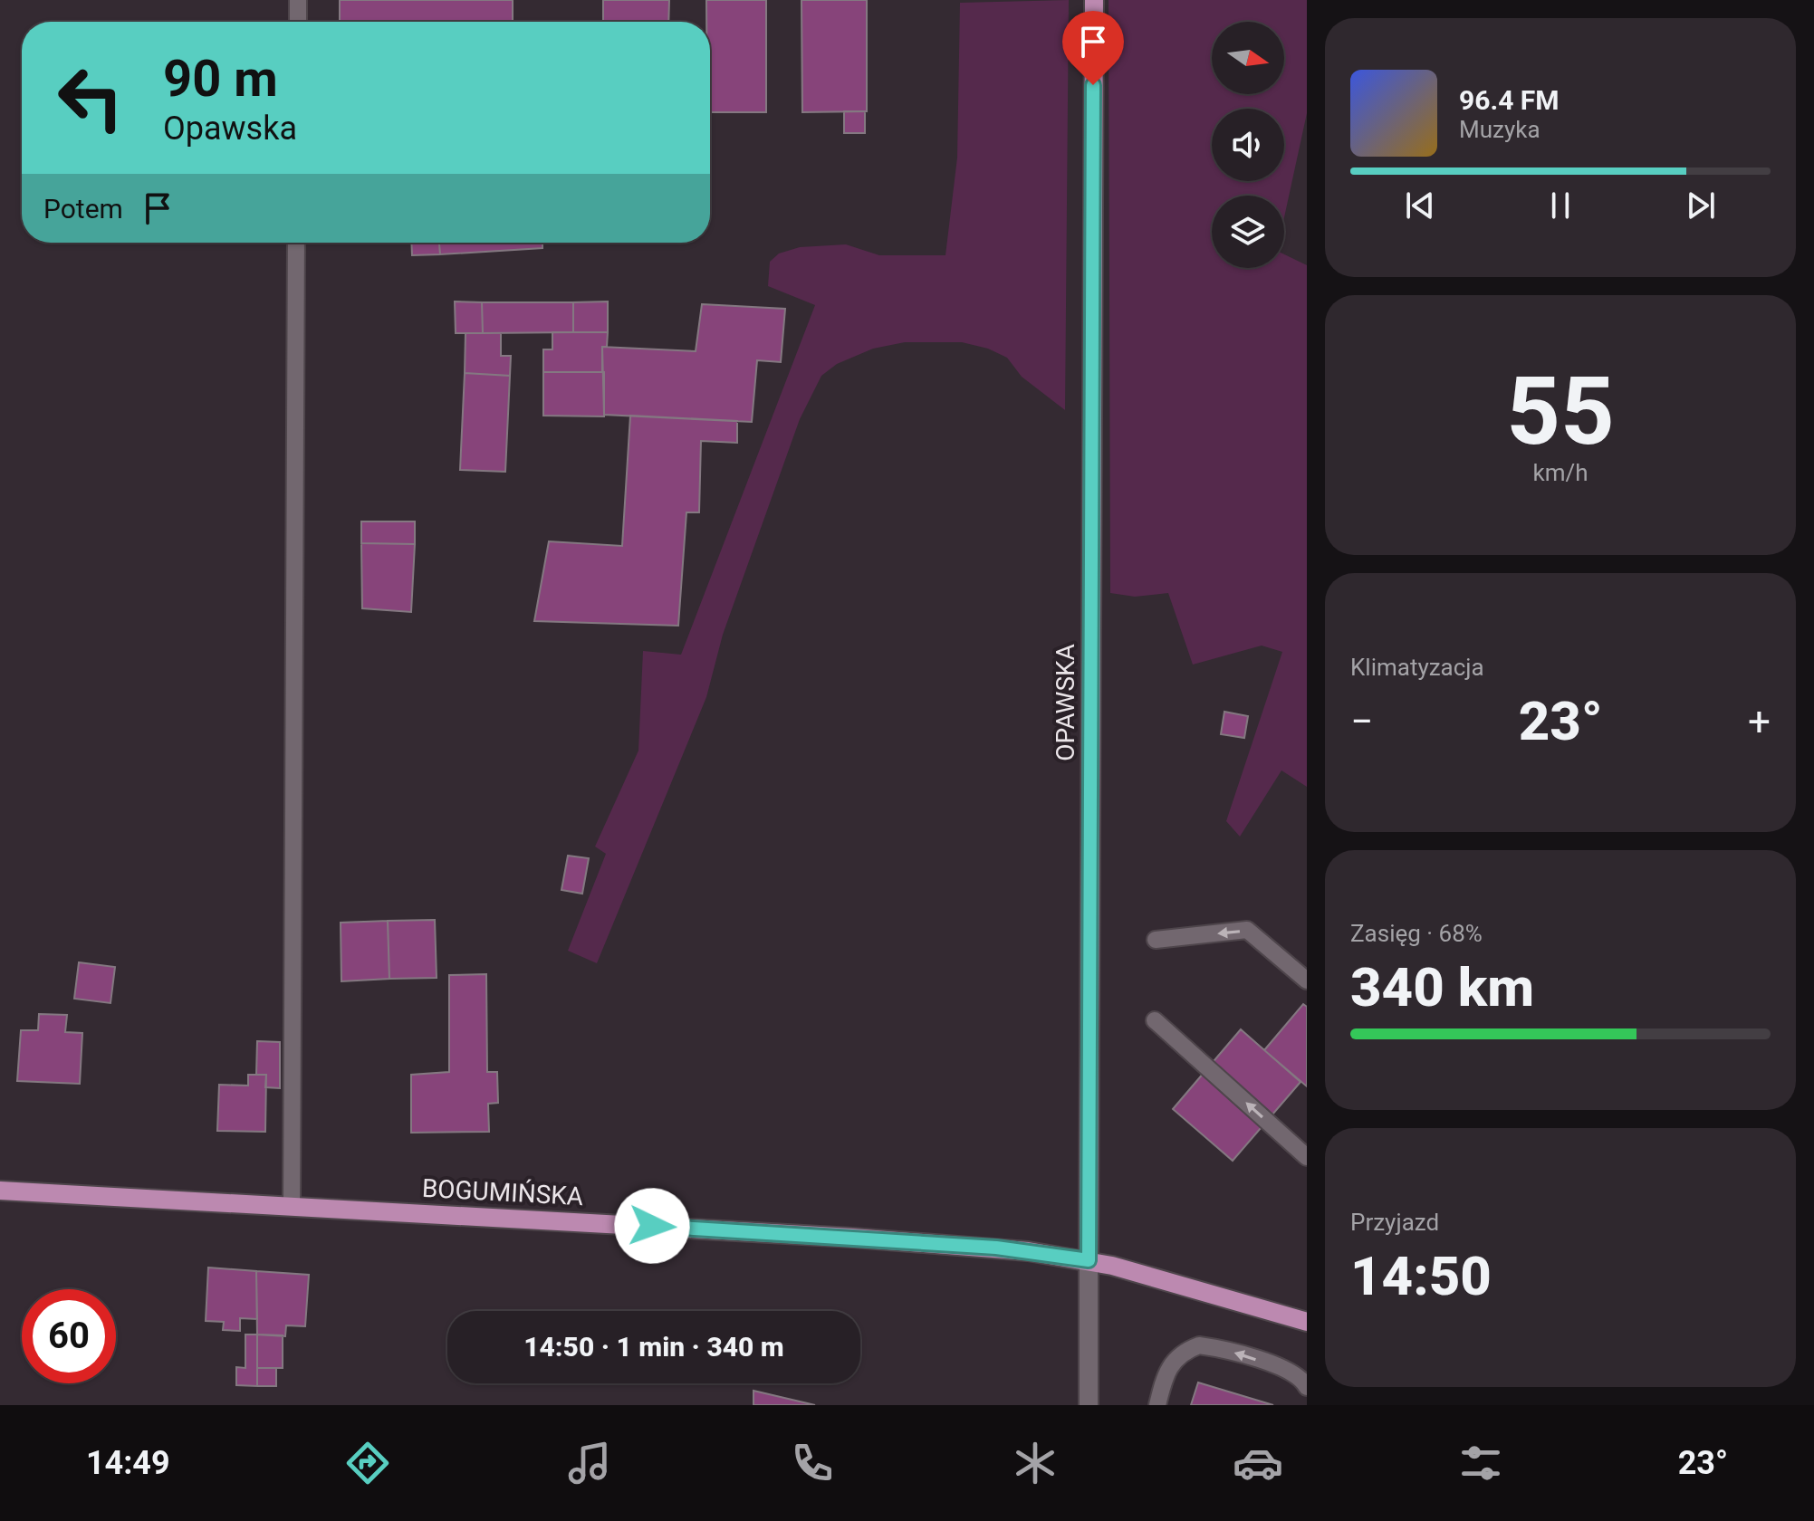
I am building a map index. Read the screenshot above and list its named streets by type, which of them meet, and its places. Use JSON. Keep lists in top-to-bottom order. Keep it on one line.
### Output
{"streets":{"main road":["OPAWSKA","BOGUMIŃSKA"]},"crossings":[["OPAWSKA","BOGUMIŃSKA"]],"north":"right","page":{"turn":["90 m","Opawska"],"song":["96.4 FM","Muzyka"],"then":"Potem","tile":[["55","km/h"],"Klimatyzacja",["Zasięg · 68%","340 km"],["Przyjazd","14:50"]],"heat":["−","23°","+"],"limit":"60","trip":"14:50 · 1 min · 340 m","tabs":["14:49","23°"]}}
